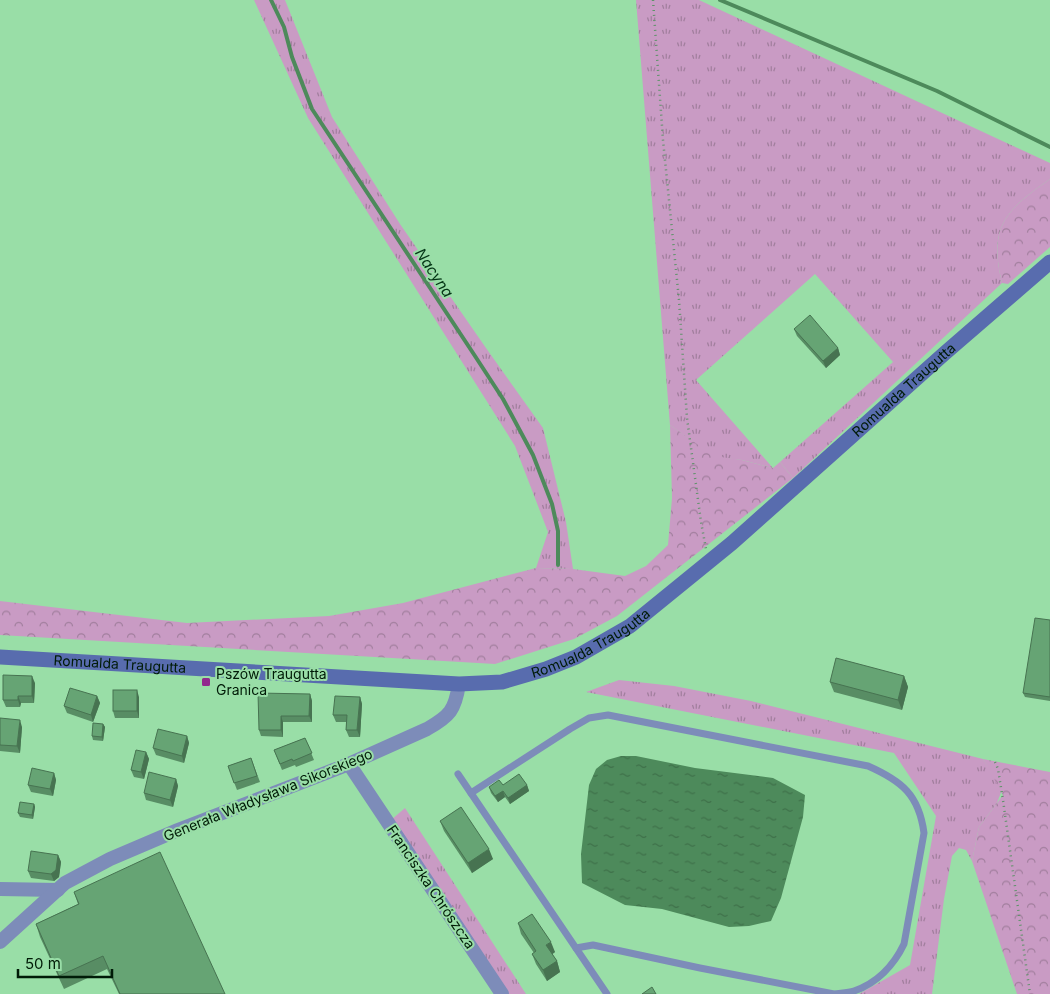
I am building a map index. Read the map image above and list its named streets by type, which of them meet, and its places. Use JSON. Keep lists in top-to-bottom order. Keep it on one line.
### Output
{"streets":{"street":["Romualda Traugutta","Generała Władysława Sikorskiego","Franciszka Chrószcza"]},"crossings":[["Romualda Traugutta","Generała Władysława Sikorskiego"],["Generała Władysława Sikorskiego","Franciszka Chrószcza"]],"water":["Nacyna"],"places":{"transit":["Pszów Traugutta Granica"]},"scale_bar":"50 m"}
